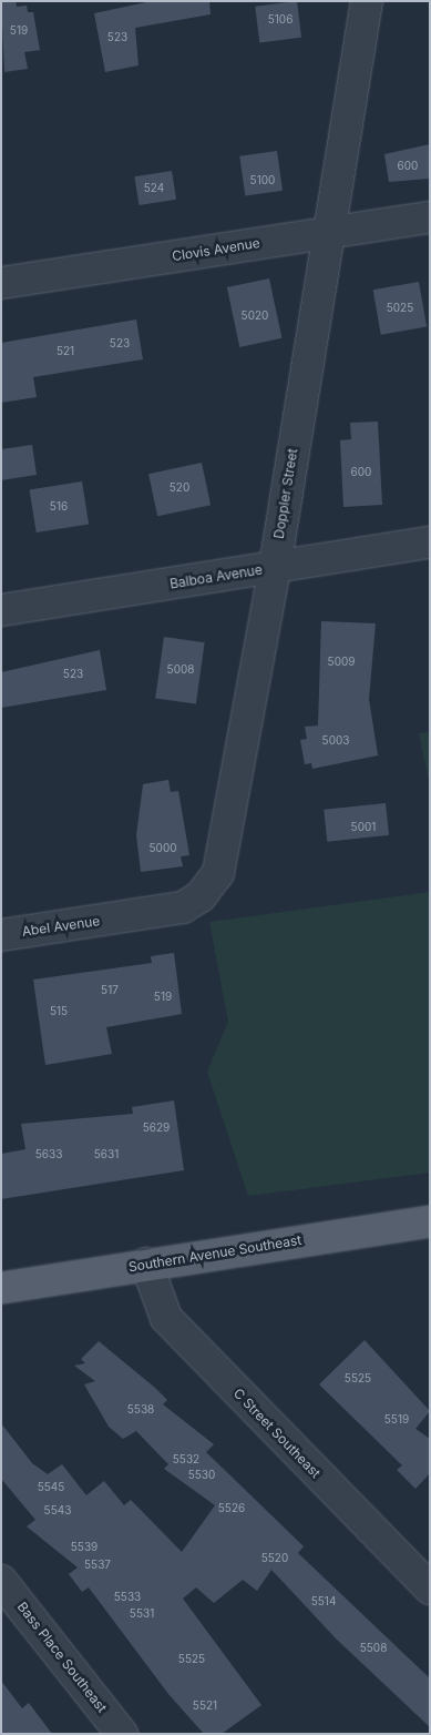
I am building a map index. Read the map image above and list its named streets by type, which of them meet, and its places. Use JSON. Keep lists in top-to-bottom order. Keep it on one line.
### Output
{"streets":{"main road":["Southern Avenue Southeast"],"street":["Clovis Avenue","Doppler Street","Balboa Avenue","Abel Avenue","C Street Southeast","Bass Place Southeast"]},"crossings":[["Clovis Avenue","Doppler Street"],["Doppler Street","Balboa Avenue"],["Doppler Street","Abel Avenue"],["Southern Avenue Southeast","C Street Southeast"]],"house_numbers":["5106","519","523","600","5100","524","5025","5020","523","521","600","520","516","5009","5008","523","5003","5001","5000","517","519","515","5629","5633","5631","5525","5538","5519","5532","5530","5545","5526","5543","5539","5520","5537","5533","5514","5531","5508","5525","5521"]}
